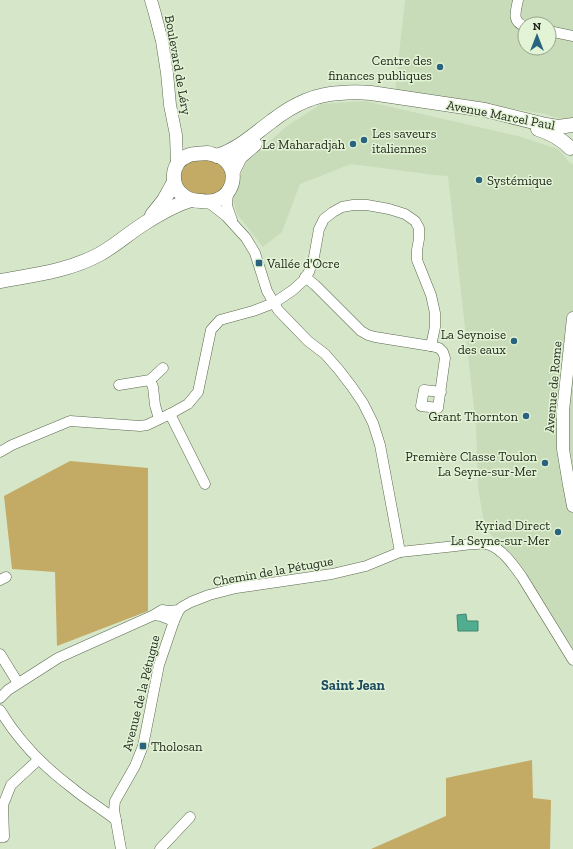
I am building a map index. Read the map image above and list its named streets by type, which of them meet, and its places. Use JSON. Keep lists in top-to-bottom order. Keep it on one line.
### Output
{"streets":{"main road":["Avenue Marcel Paul"],"street":["Boulevard de Léry","Avenue de Rome","Chemin de la Pétugue","Avenue de la Pétugue"]},"crossings":[["Chemin de la Pétugue","Avenue de la Pétugue"]],"districts":["Saint Jean"],"places":{"other":["Centre des finances publiques","Les saveurs italiennes","Le Maharadjah","Systémique","La Seynoise des eaux","Grant Thornton","Première Classe Toulon La Seyne-sur-Mer","Kyriad Direct La Seyne-sur-Mer"],"transit":["Vallée d'Ocre","Tholosan"]},"north":"top"}
